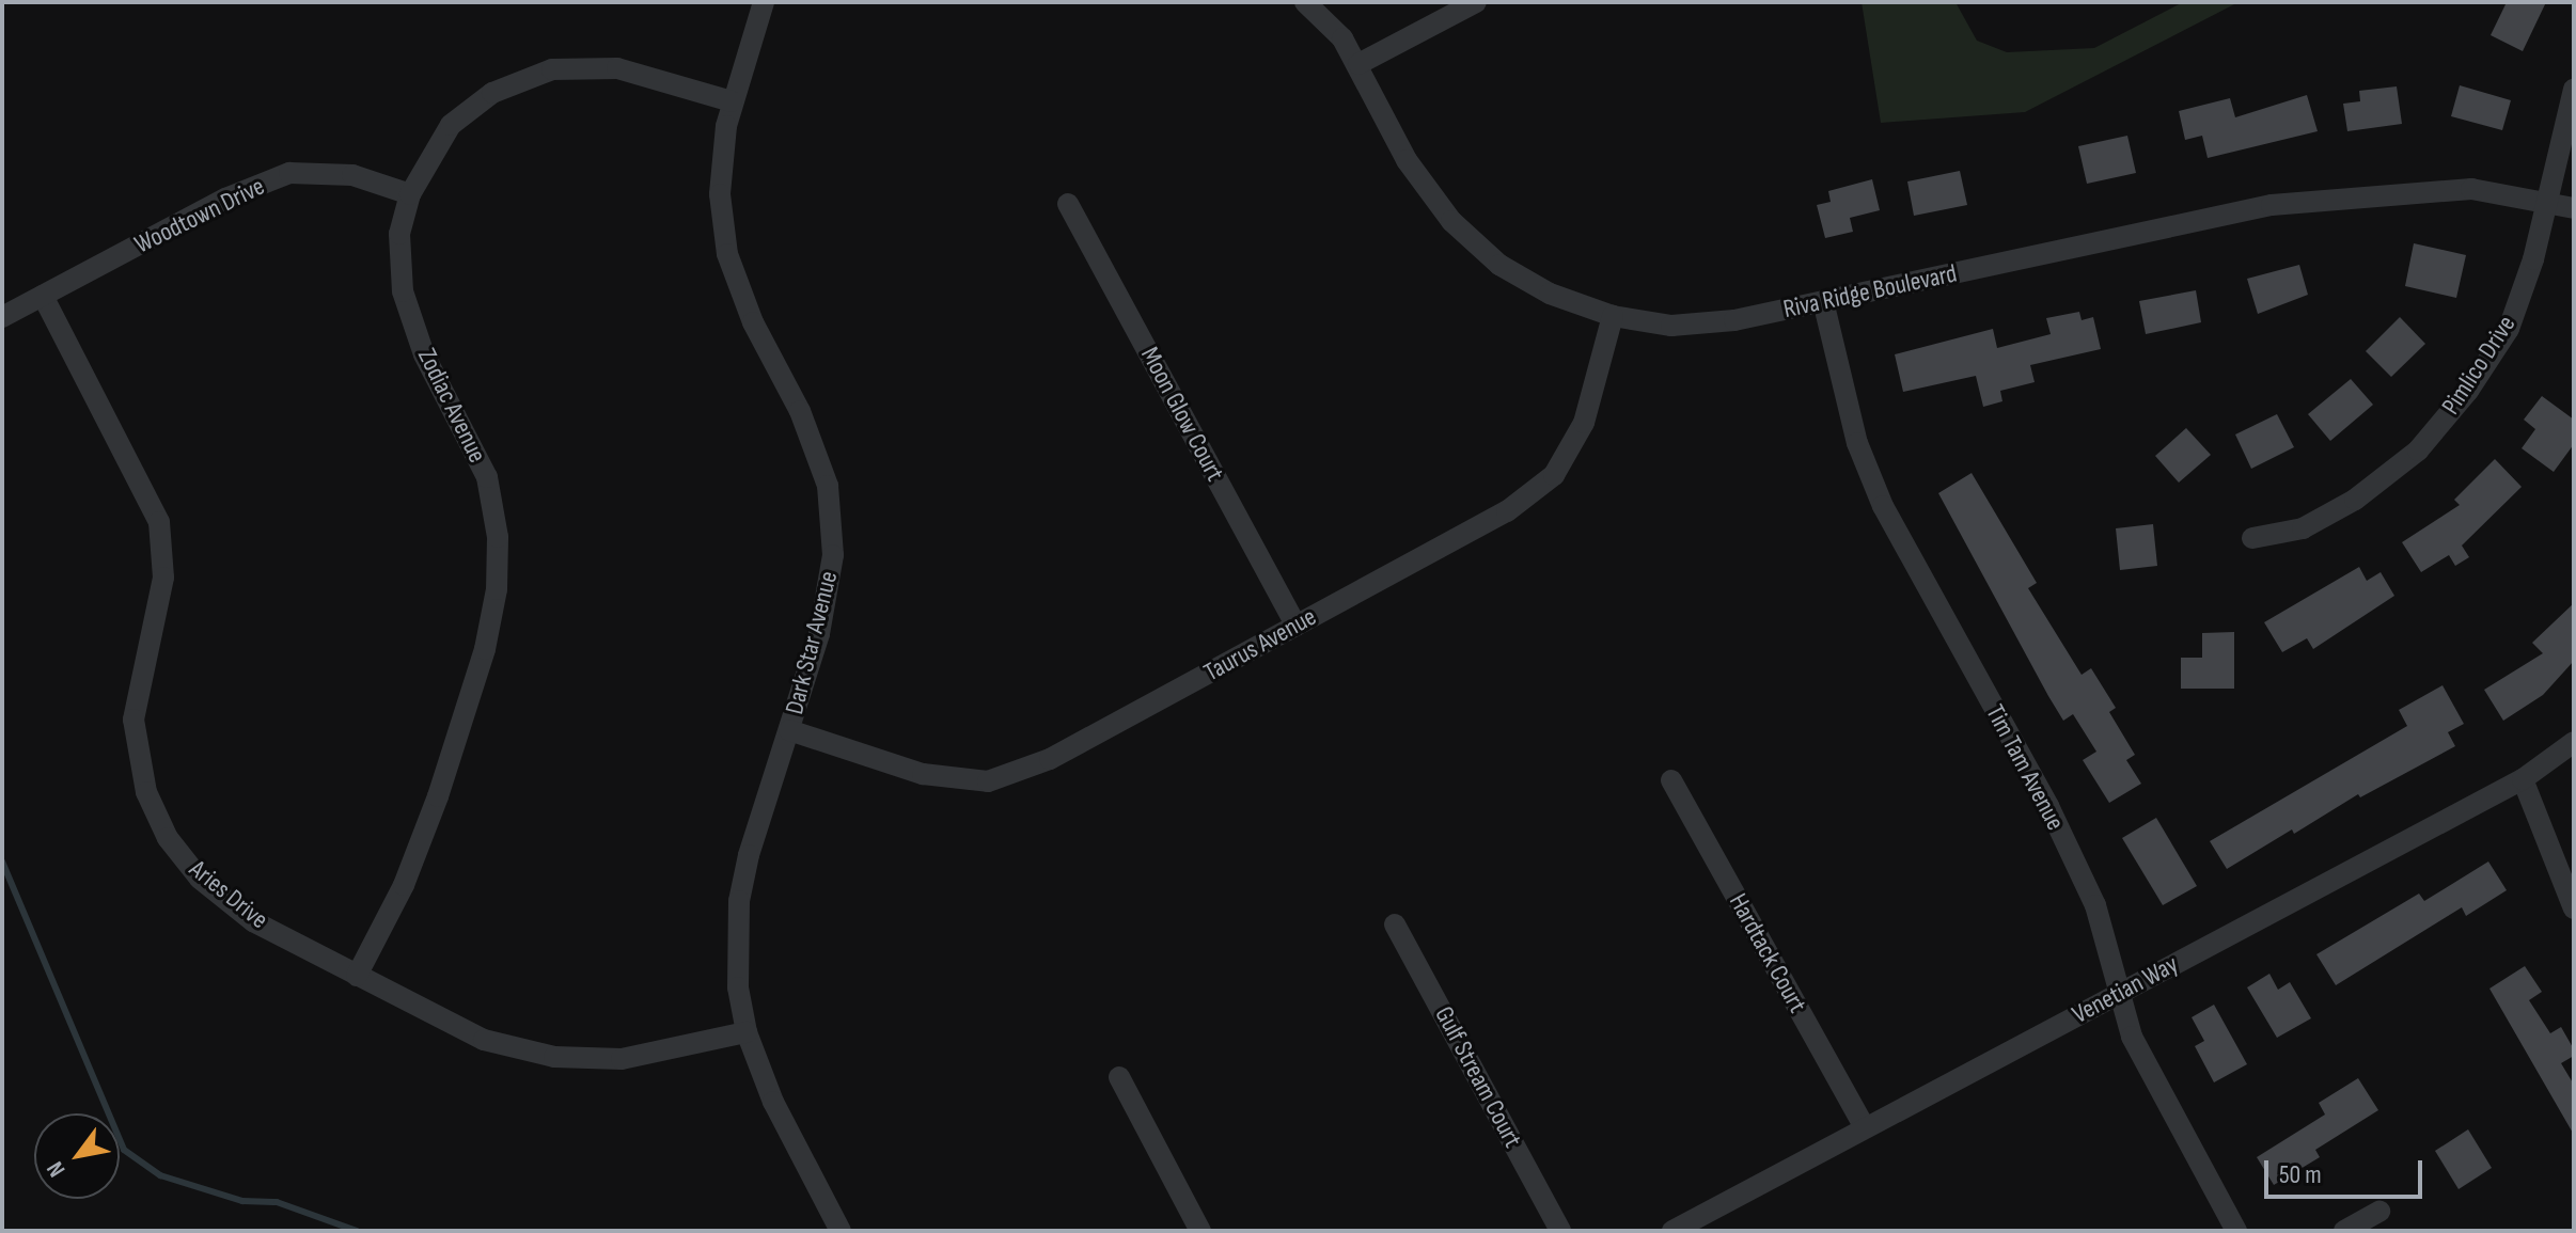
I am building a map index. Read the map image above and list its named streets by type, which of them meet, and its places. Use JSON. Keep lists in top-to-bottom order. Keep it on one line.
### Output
{"streets":{"street":["Woodtown Drive","Riva Ridge Boulevard","Pimlico Drive","Zodiac Avenue","Moon Glow Court","Dark Star Avenue","Taurus Avenue","Tim Tam Avenue","Aries Drive","Hardtack Court","Venetian Way","Gulf Stream Court"]},"crossings":[["Woodtown Drive","Zodiac Avenue"],["Woodtown Drive","Aries Drive"],["Riva Ridge Boulevard","Pimlico Drive"],["Riva Ridge Boulevard","Taurus Avenue"],["Riva Ridge Boulevard","Tim Tam Avenue"],["Zodiac Avenue","Dark Star Avenue"],["Zodiac Avenue","Aries Drive"],["Moon Glow Court","Taurus Avenue"],["Dark Star Avenue","Taurus Avenue"],["Dark Star Avenue","Aries Drive"],["Tim Tam Avenue","Venetian Way"],["Hardtack Court","Venetian Way"]],"scale_bar":"50 m","north":"bottom left"}
